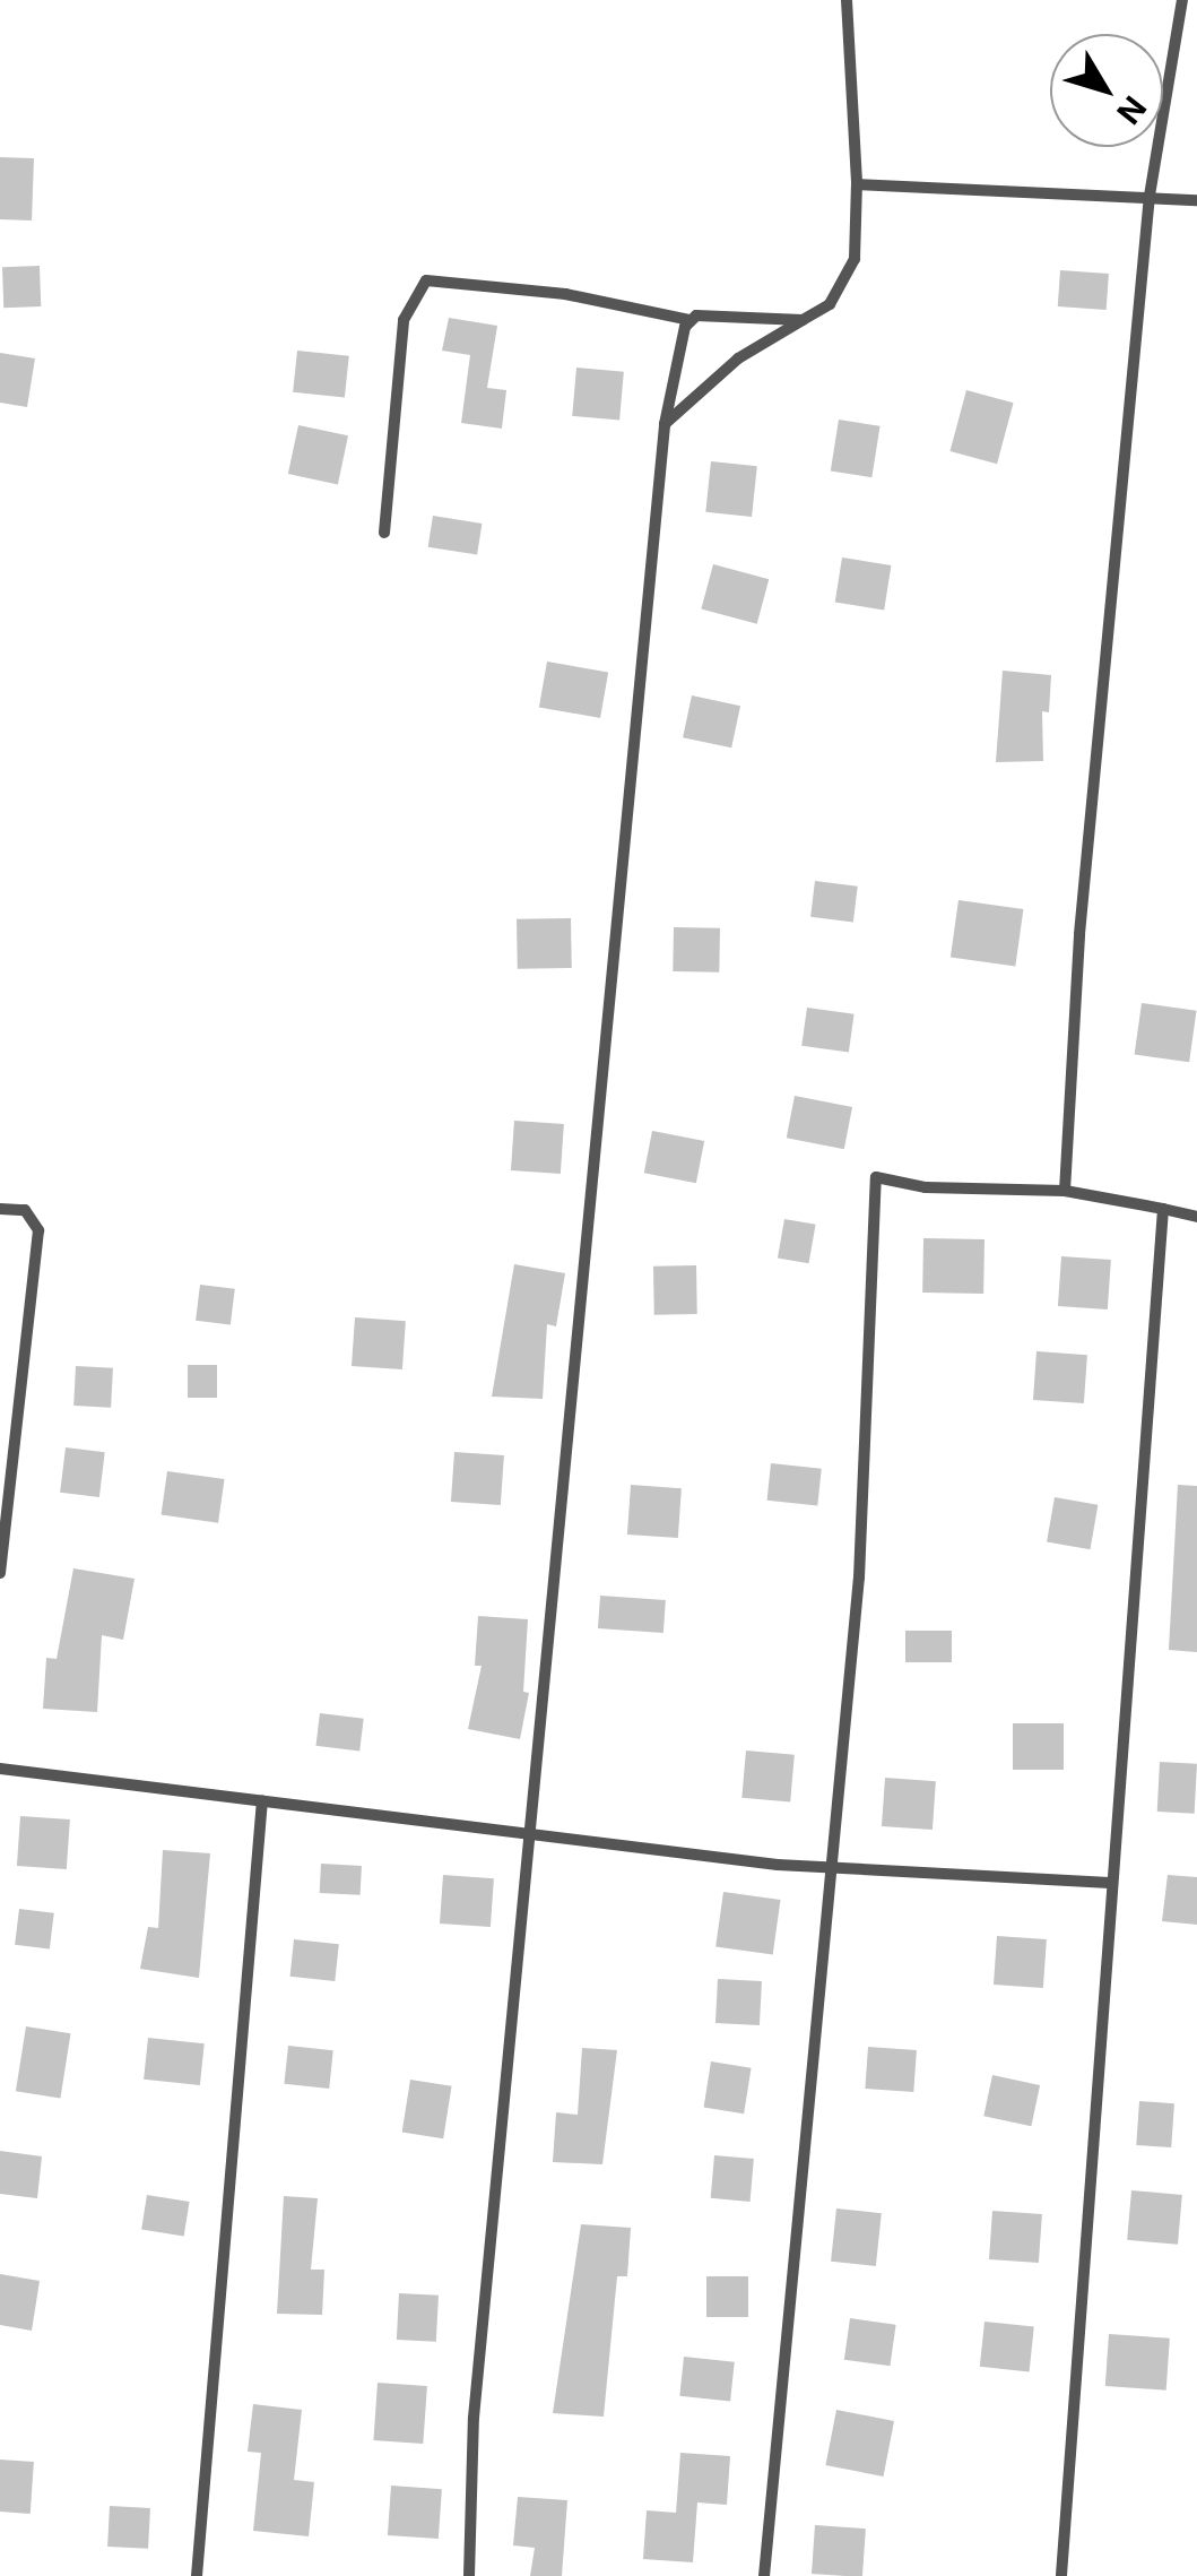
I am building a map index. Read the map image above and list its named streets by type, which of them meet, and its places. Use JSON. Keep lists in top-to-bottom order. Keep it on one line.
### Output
{"north":"bottom right"}
